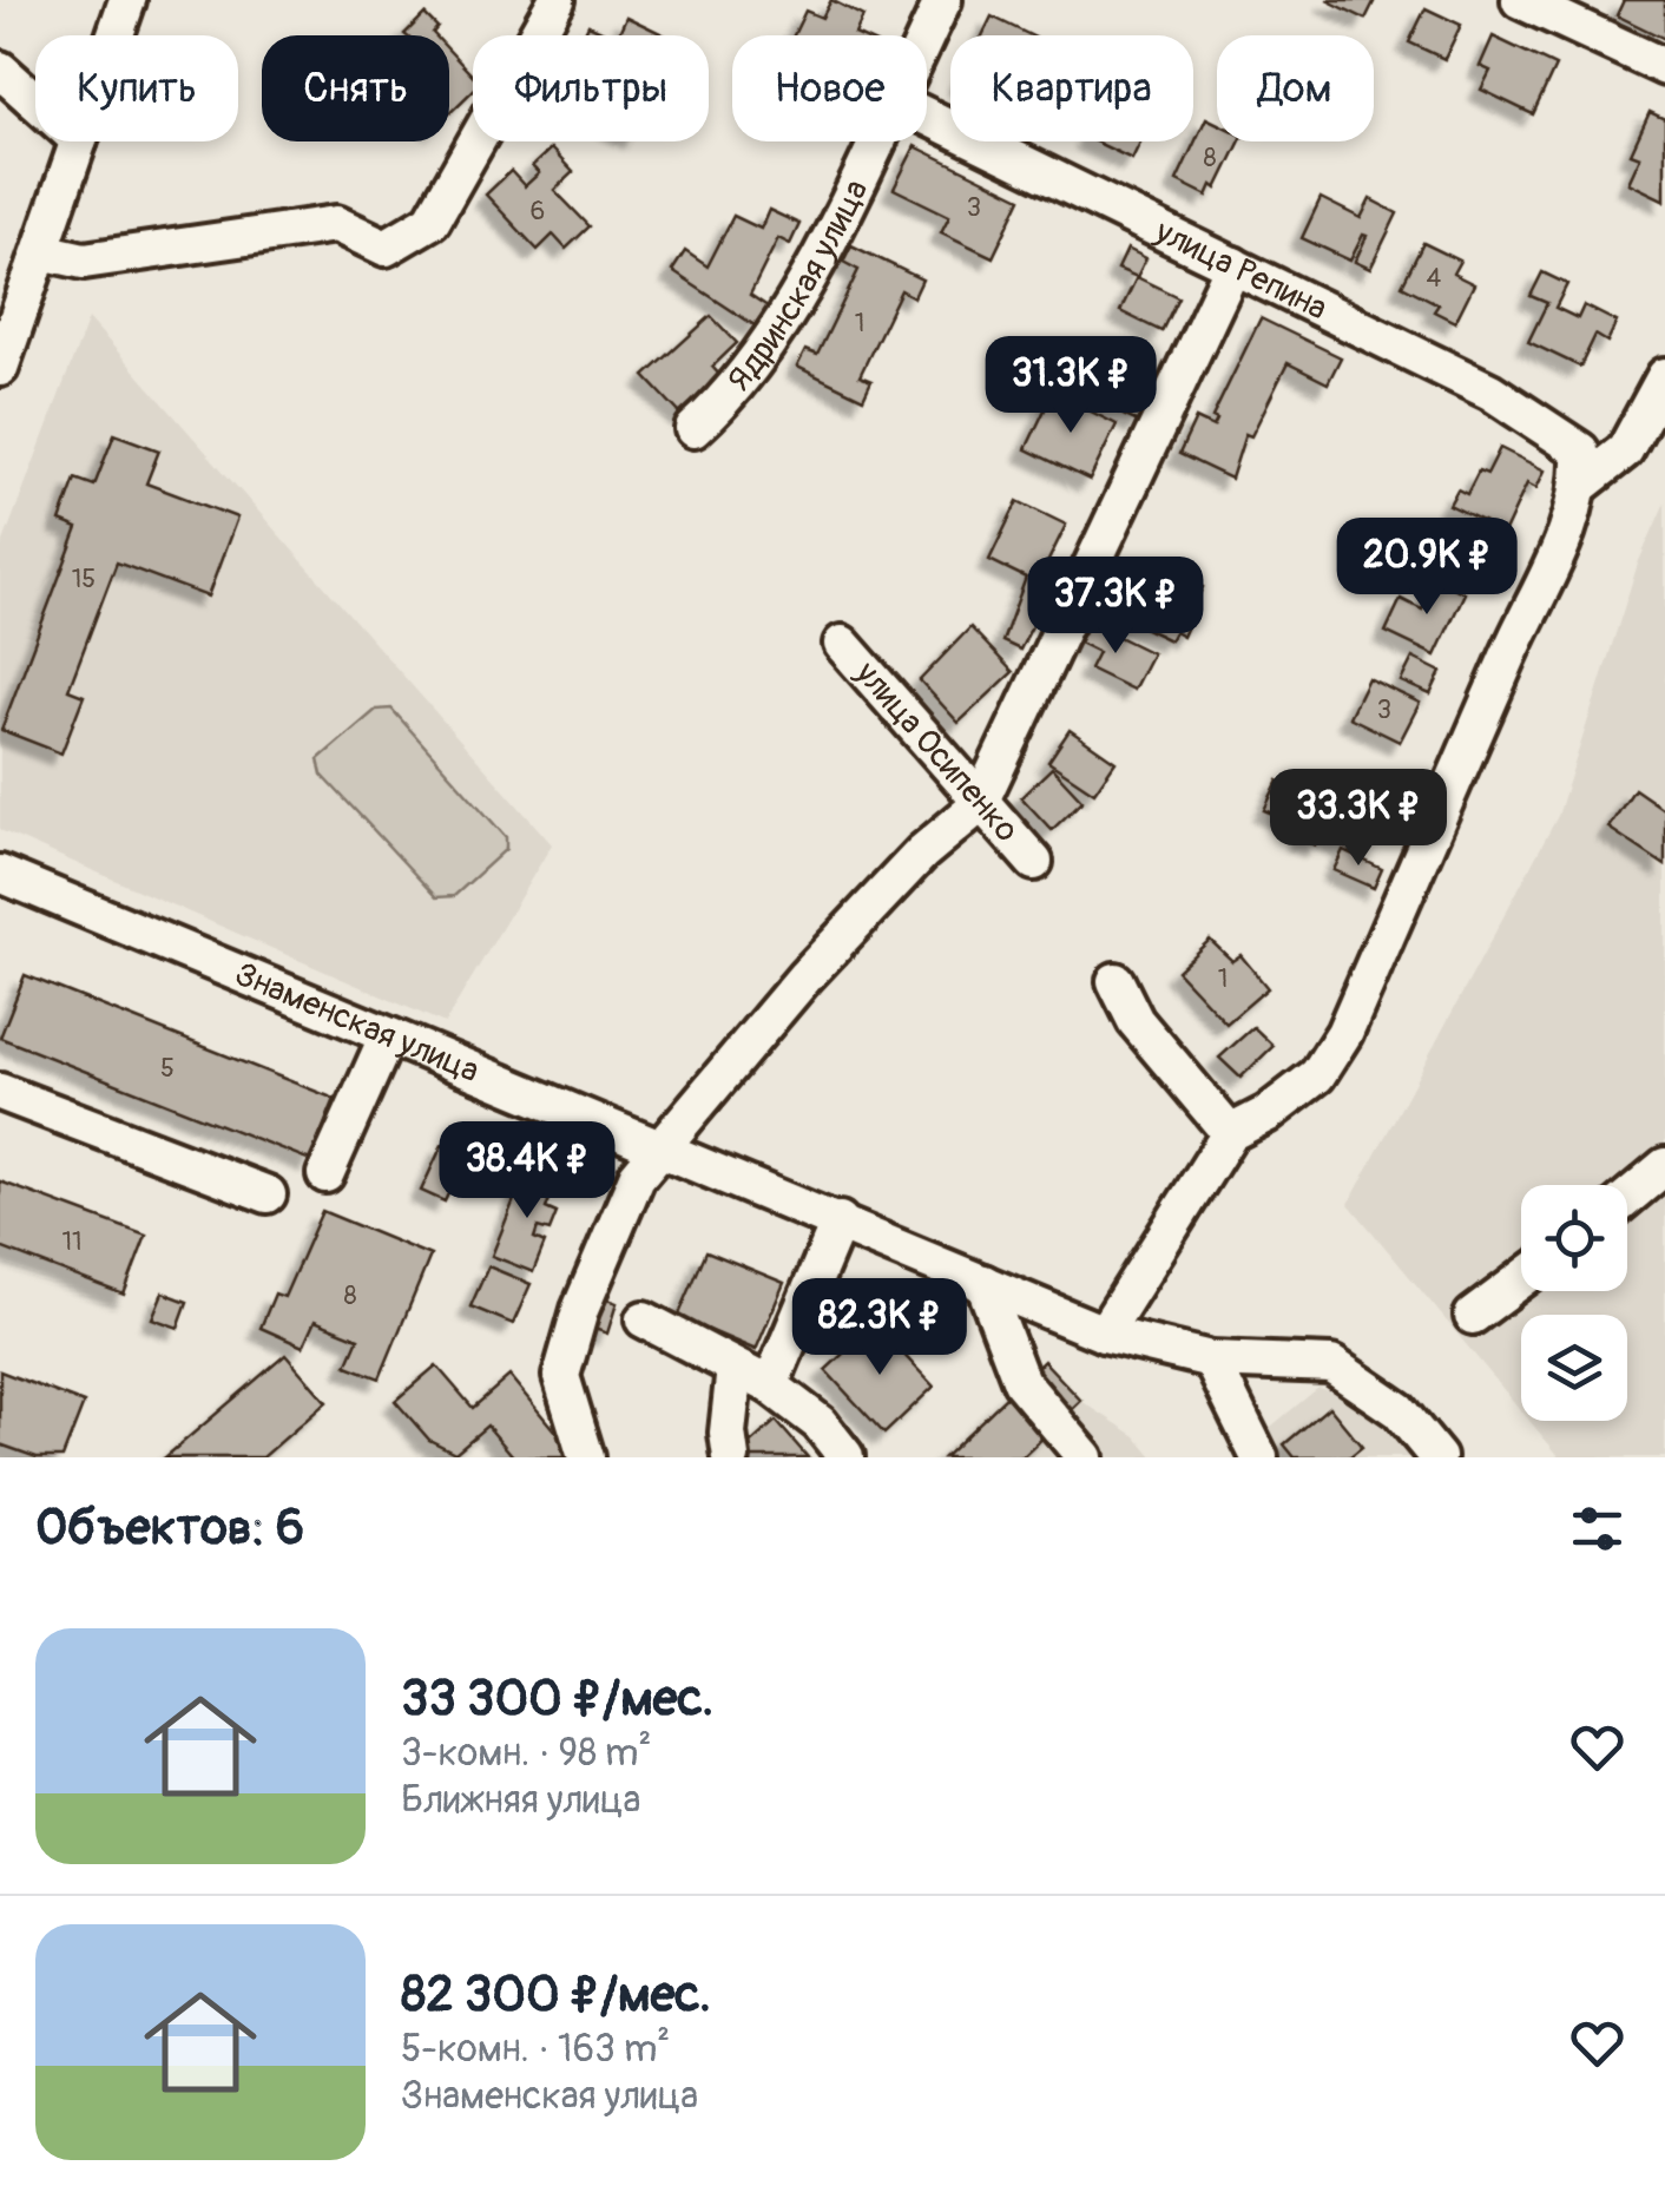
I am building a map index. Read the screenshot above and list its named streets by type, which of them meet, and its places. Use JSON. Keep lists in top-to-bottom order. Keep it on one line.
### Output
{"streets":{"street":["улица Репина","Ядринская улица","улица Осипенко","Знаменская улица"]},"house_numbers":["8","3","6","4","1","15","3","1","5","11","8"],"page":{"chip":["Купить","Снять","Фильтры","Новое","Квартира","Дом"],"price":["31.3K ₽","20.9K ₽","37.3K ₽","33.3K ₽","38.4K ₽","82.3K ₽"],"heading":"Объектов: 6","list":[{"name":"33 300 ₽/мес.","note":"3-комн. · 98 m² · Ближняя улица"},{"name":"82 300 ₽/мес.","note":"5-комн. · 163 m² · Знаменская улица"}]}}
